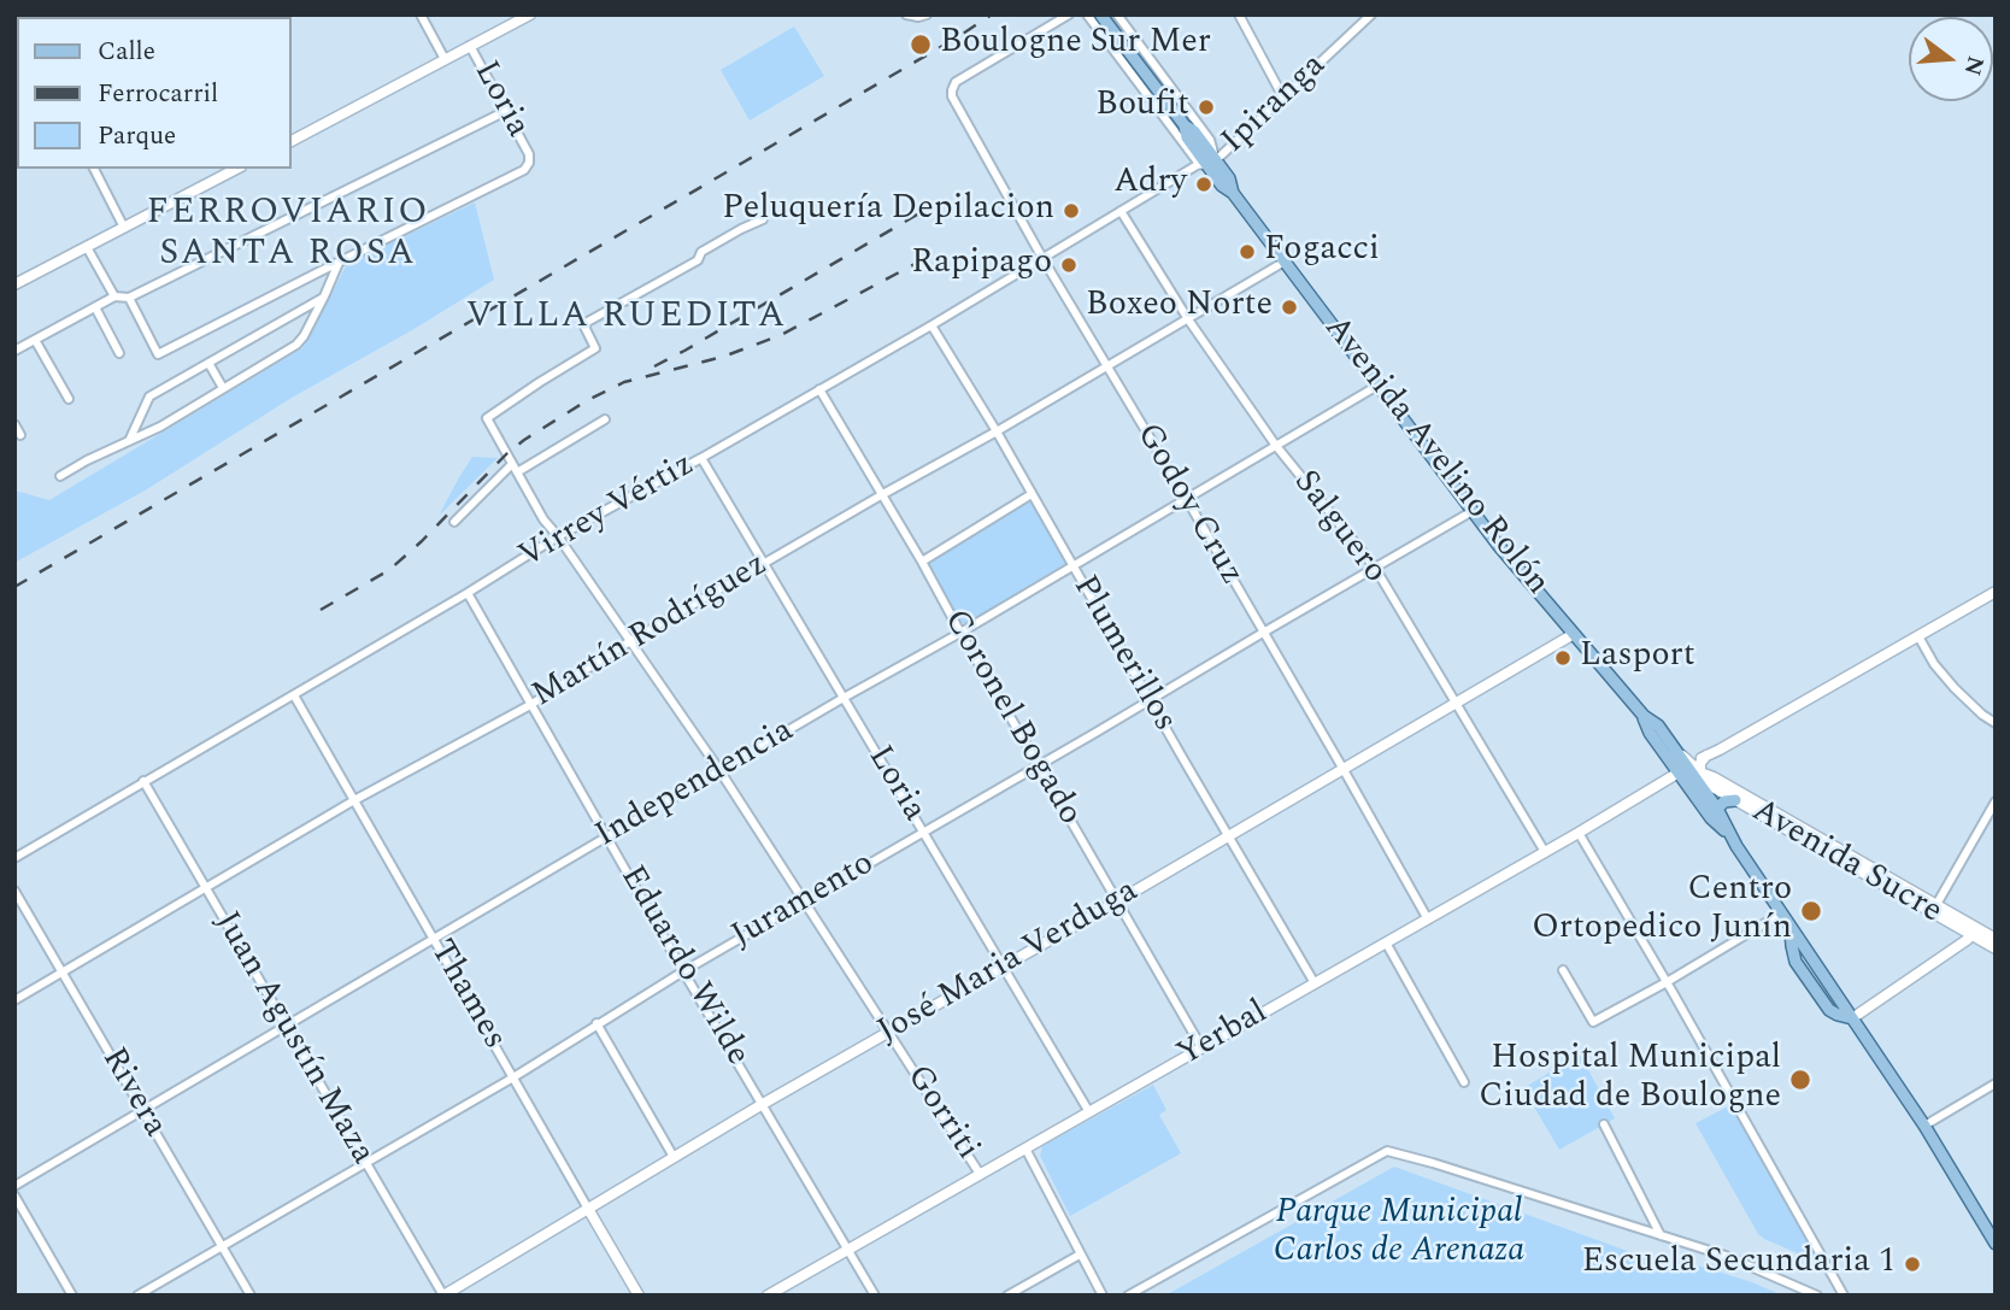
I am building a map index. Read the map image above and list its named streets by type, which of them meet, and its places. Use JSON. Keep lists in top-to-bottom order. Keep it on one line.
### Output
{"streets":{"main road":["Avenida Avelino Rolón"],"street":["Loria","Ipiranga","Godoy Cruz","Virrey Vértiz","Salguero","Martín Rodríguez","Plumerillos","Coronel Bogado","Independencia","Avenida Sucre","Juramento","José Maria Verduga","Eduardo Wilde","Thames","Yerbal","Juan Agustín Maza","Rivera","Gorriti"]},"crossings":[["Loria","Virrey Vértiz"],["Loria","Martín Rodríguez"],["Loria","Independencia"],["Loria","Juramento"],["Loria","José Maria Verduga"],["Loria","Yerbal"],["Ipiranga","Avenida Avelino Rolón"],["Ipiranga","Virrey Vértiz"],["Avenida Avelino Rolón","Virrey Vértiz"],["Avenida Avelino Rolón","Martín Rodríguez"],["Avenida Avelino Rolón","Independencia"],["Avenida Avelino Rolón","Avenida Sucre"],["Avenida Avelino Rolón","Juramento"],["Avenida Avelino Rolón","José Maria Verduga"],["Avenida Avelino Rolón","Yerbal"],["Godoy Cruz","Virrey Vértiz"],["Godoy Cruz","Martín Rodríguez"],["Godoy Cruz","Independencia"],["Godoy Cruz","Juramento"],["Godoy Cruz","José Maria Verduga"],["Godoy Cruz","Yerbal"],["Virrey Vértiz","Salguero"],["Virrey Vértiz","Plumerillos"],["Virrey Vértiz","Coronel Bogado"],["Virrey Vértiz","Eduardo Wilde"],["Virrey Vértiz","Thames"],["Virrey Vértiz","Juan Agustín Maza"],["Virrey Vértiz","Gorriti"],["Salguero","Martín Rodríguez"],["Salguero","Independencia"],["Salguero","Juramento"],["Salguero","José Maria Verduga"],["Salguero","Yerbal"],["Martín Rodríguez","Plumerillos"],["Martín Rodríguez","Coronel Bogado"],["Martín Rodríguez","Eduardo Wilde"],["Martín Rodríguez","Thames"],["Martín Rodríguez","Juan Agustín Maza"],["Martín Rodríguez","Rivera"],["Martín Rodríguez","Gorriti"],["Plumerillos","Independencia"],["Plumerillos","Juramento"],["Plumerillos","José Maria Verduga"],["Plumerillos","Yerbal"],["Coronel Bogado","Independencia"],["Coronel Bogado","Juramento"],["Coronel Bogado","José Maria Verduga"],["Coronel Bogado","Yerbal"],["Independencia","Eduardo Wilde"],["Independencia","Thames"],["Independencia","Juan Agustín Maza"],["Independencia","Rivera"],["Independencia","Gorriti"],["Juramento","Eduardo Wilde"],["Juramento","Thames"],["Juramento","Juan Agustín Maza"],["Juramento","Rivera"],["Juramento","Gorriti"],["José Maria Verduga","Eduardo Wilde"],["José Maria Verduga","Thames"],["José Maria Verduga","Juan Agustín Maza"],["José Maria Verduga","Gorriti"],["Eduardo Wilde","Yerbal"],["Yerbal","Gorriti"]],"districts":["FERROVIARIO SANTA ROSA","VILLA RUEDITA"],"parks":["Parque Municipal Carlos de Arenaza"],"places":["Boulogne Sur Mer","Boufit","Adry","Peluquería Depilacion","Fogacci","Rapipago","Boxeo Norte","Lasport","Centro Ortopedico Junín","Hospital Municipal Ciudad de Boulogne","Escuela Secundaria 1"],"legend":["Calle","Ferrocarril","Parque"],"north":"right"}
